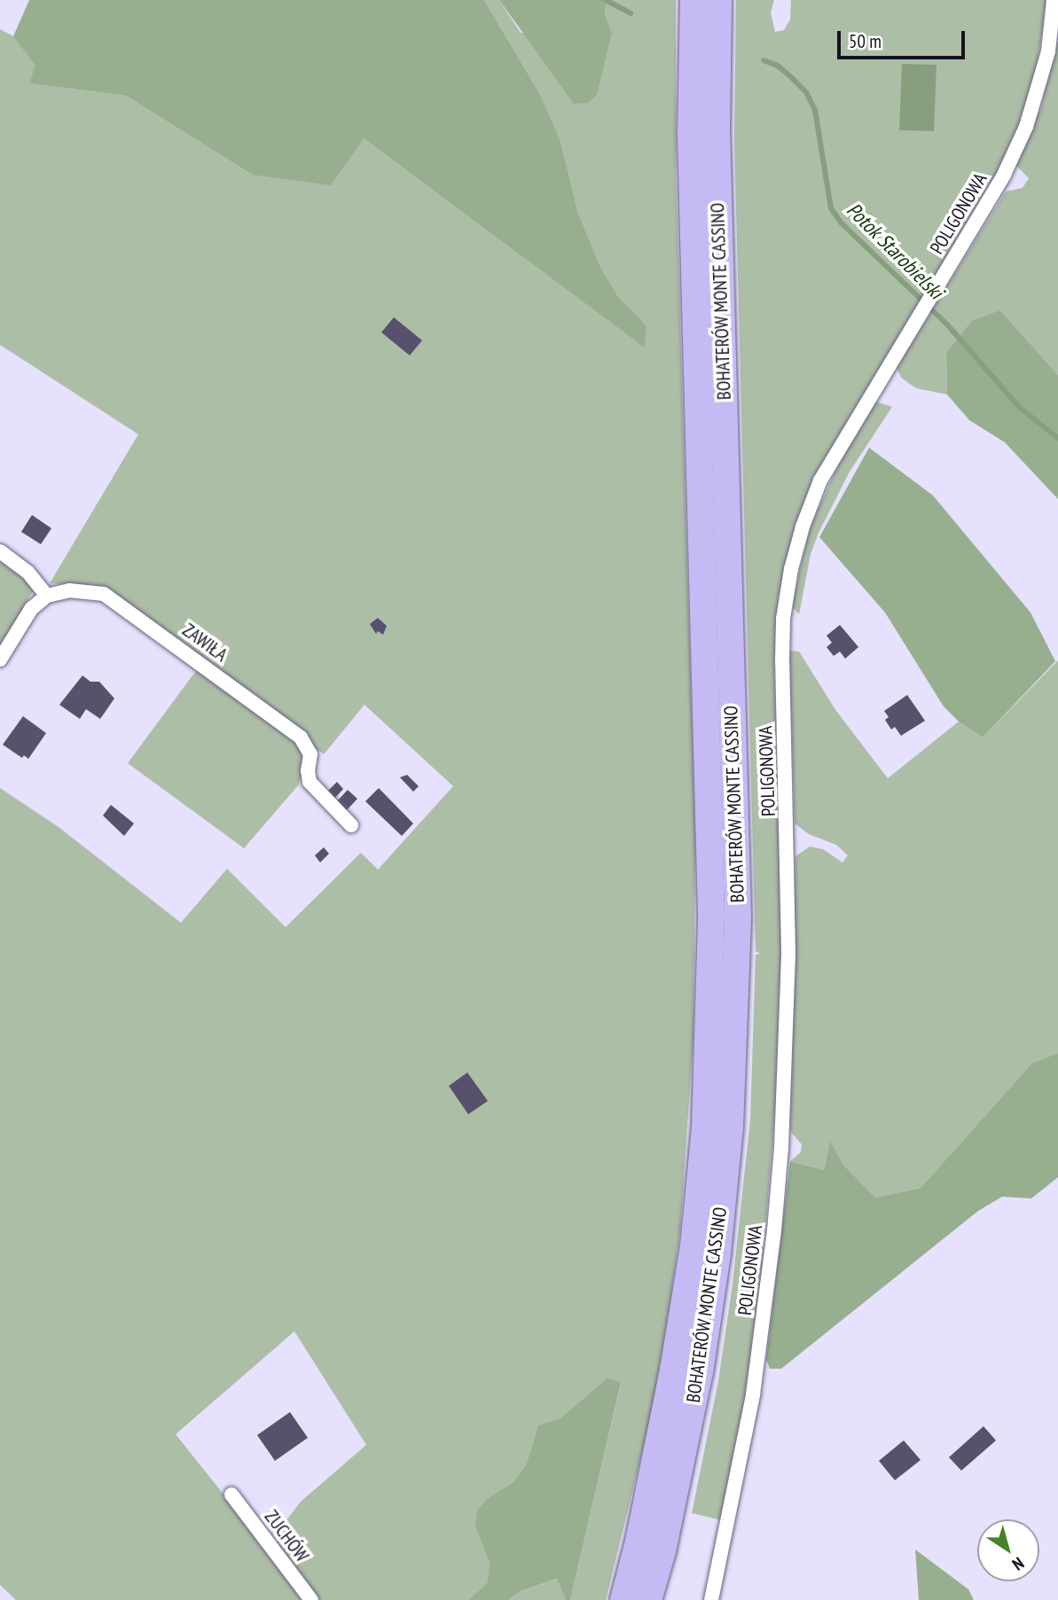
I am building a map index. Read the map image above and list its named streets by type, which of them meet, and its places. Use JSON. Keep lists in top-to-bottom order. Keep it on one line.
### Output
{"streets":{"highway":["BOHATERÓW MONTE CASSINO"],"street":["POLIGONOWA","ZAWIŁA","ZUCHÓW"]},"water":["Potok Starobielski"],"scale_bar":"50 m","north":"bottom right"}
